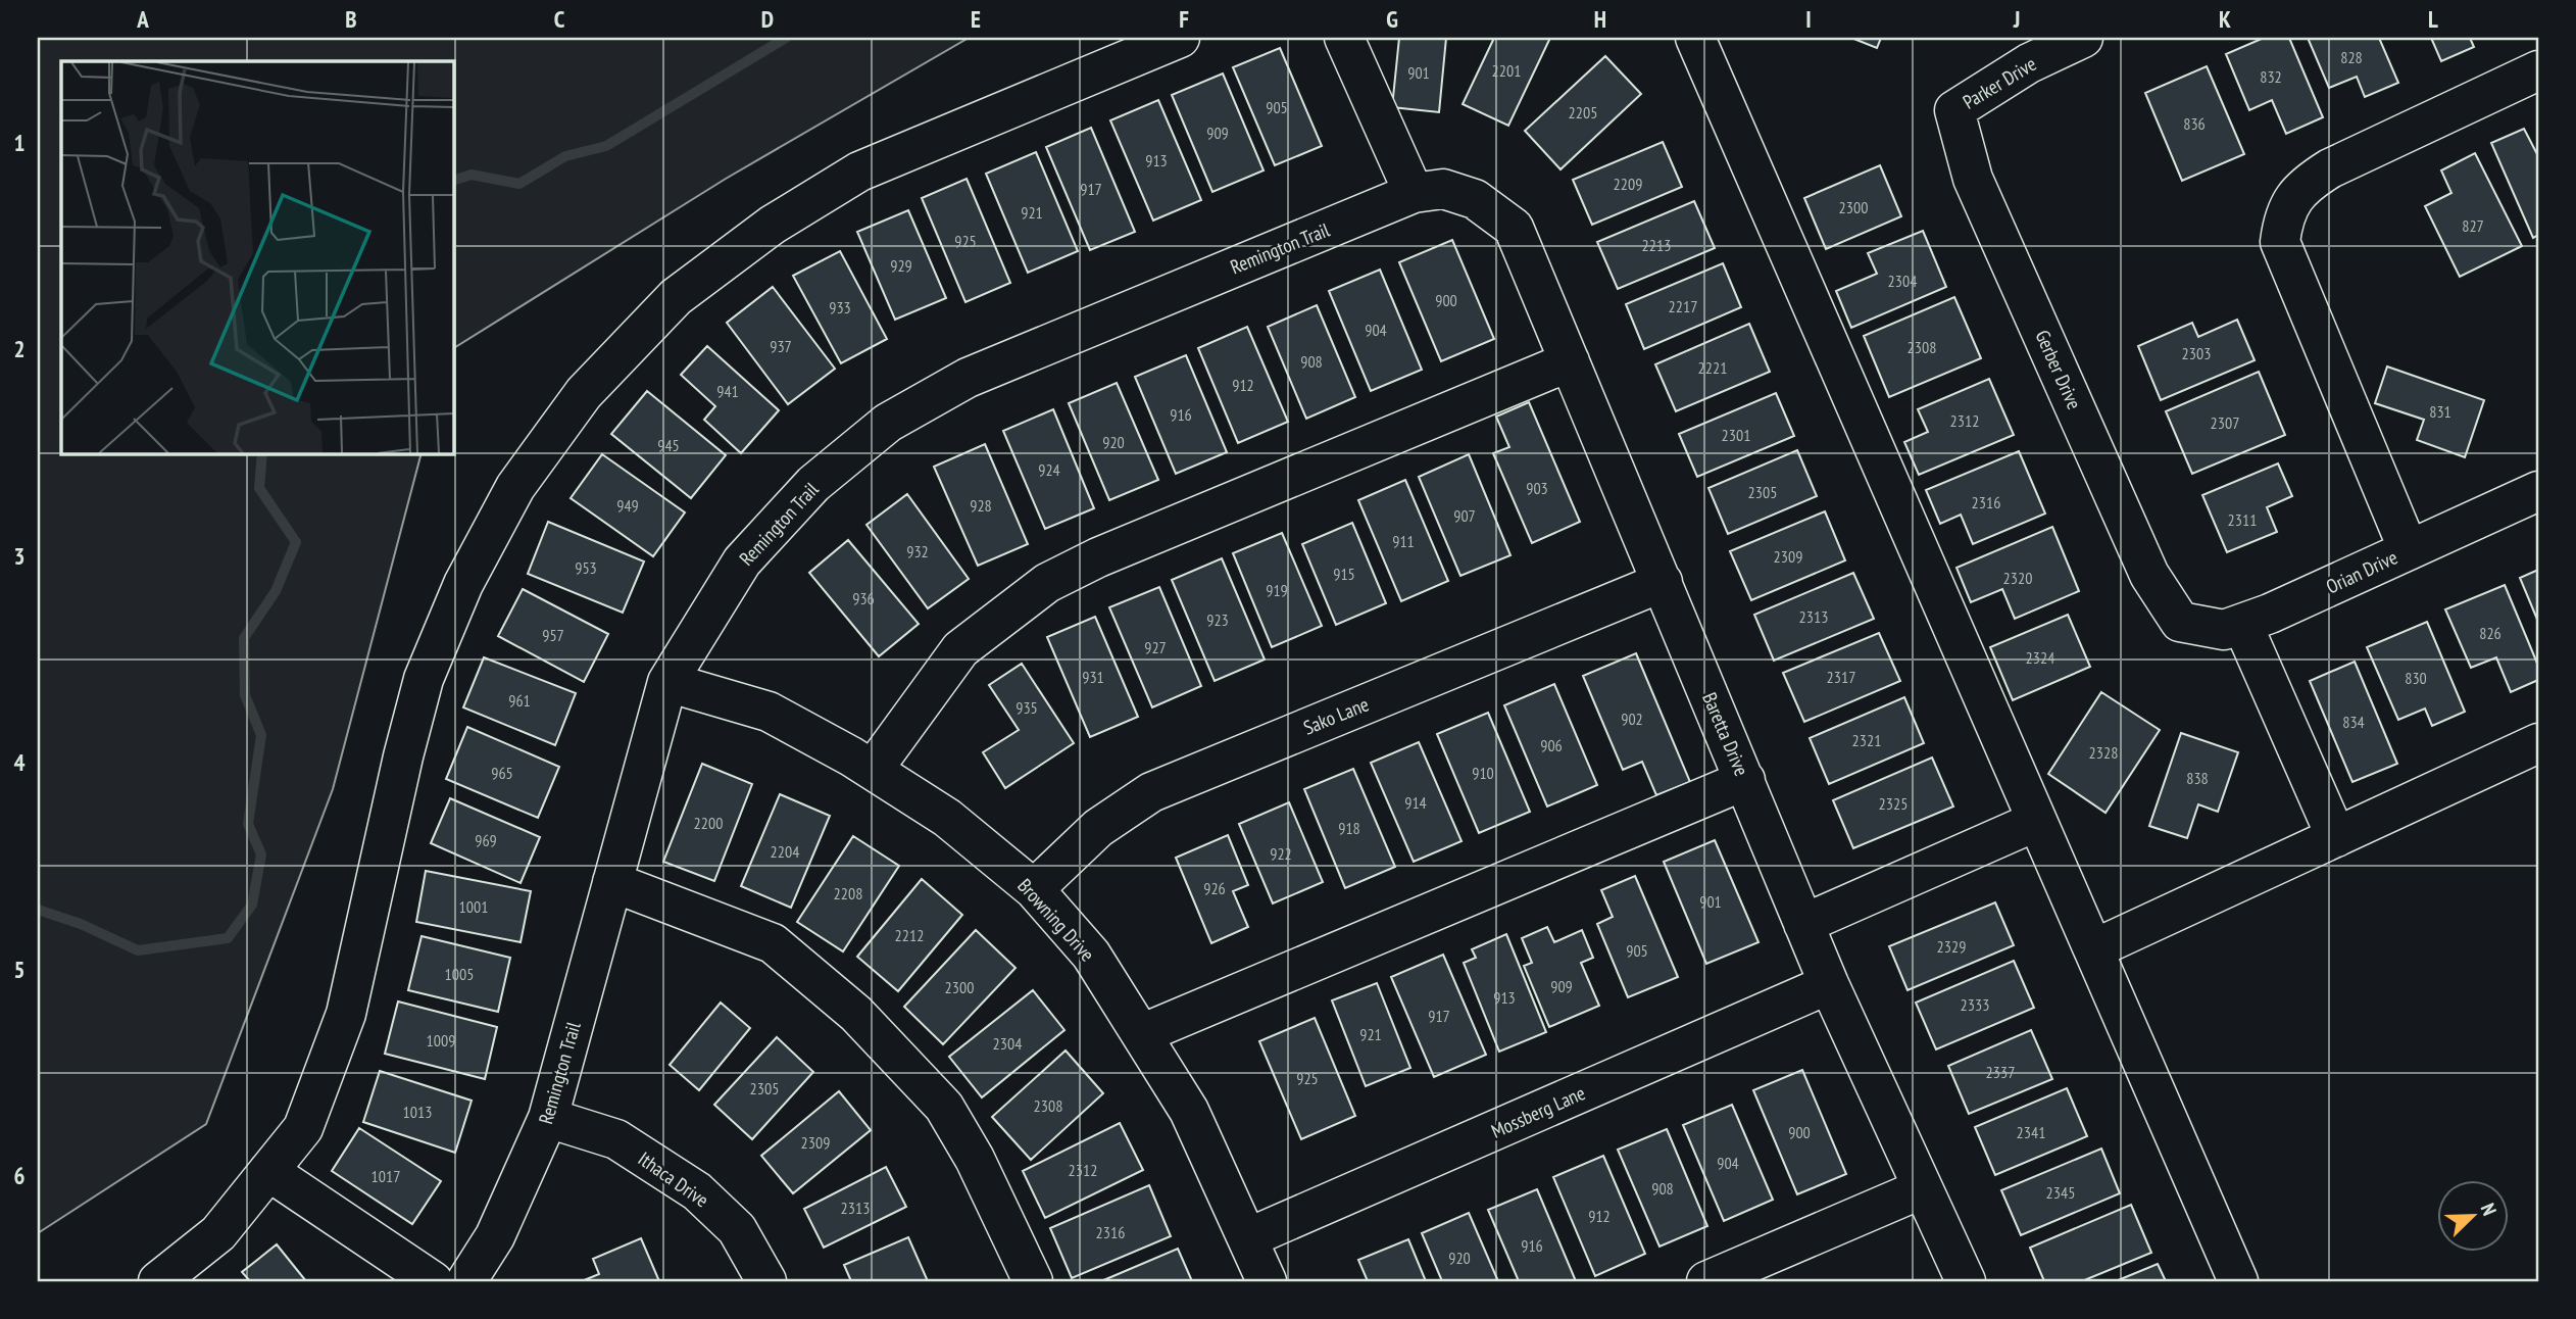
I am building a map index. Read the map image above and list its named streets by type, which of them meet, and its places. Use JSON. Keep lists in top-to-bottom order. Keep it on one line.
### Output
{"streets":{"street":["Parker Drive","Remington Trail","Gerber Drive","Orian Drive","Sako Lane","Baretta Drive","Browning Drive","Mossberg Lane","Ithaca Drive"]},"crossings":[["Parker Drive","Gerber Drive"],["Remington Trail","Baretta Drive"],["Remington Trail","Browning Drive"],["Remington Trail","Ithaca Drive"],["Gerber Drive","Orian Drive"],["Sako Lane","Baretta Drive"],["Sako Lane","Browning Drive"],["Baretta Drive","Mossberg Lane"],["Browning Drive","Mossberg Lane"]],"house_numbers":["828","2201","901","832","905","2205","836","909","913","2209","917","2300","921","827","925","2213","929","2304","900","2217","933","904","937","2308","2303","908","2221","912","941","831","916","2312","2307","2301","920","945","924","903","2305","2316","949","928","907","2311","911","932","2309","953","915","2320","919","936","2313","923","826","957","927","2324","931","2317","830","961","935","902","834","2321","906","2328","965","910","838","914","2325","2200","918","969","2204","922","926","2208","901","1001","2212","2329","905","1005","909","2300","913","2333","917","921","1009","2304","2337","925","2305","2308","1013","900","2341","2309","904","2312","1017","908","2345","2313","912","2316","916","920"],"north":"top right","grid":{"columns":["A","B","C","D","E","F","G","H","I","J","K","L"],"rows":["1","2","3","4","5","6"]}}
